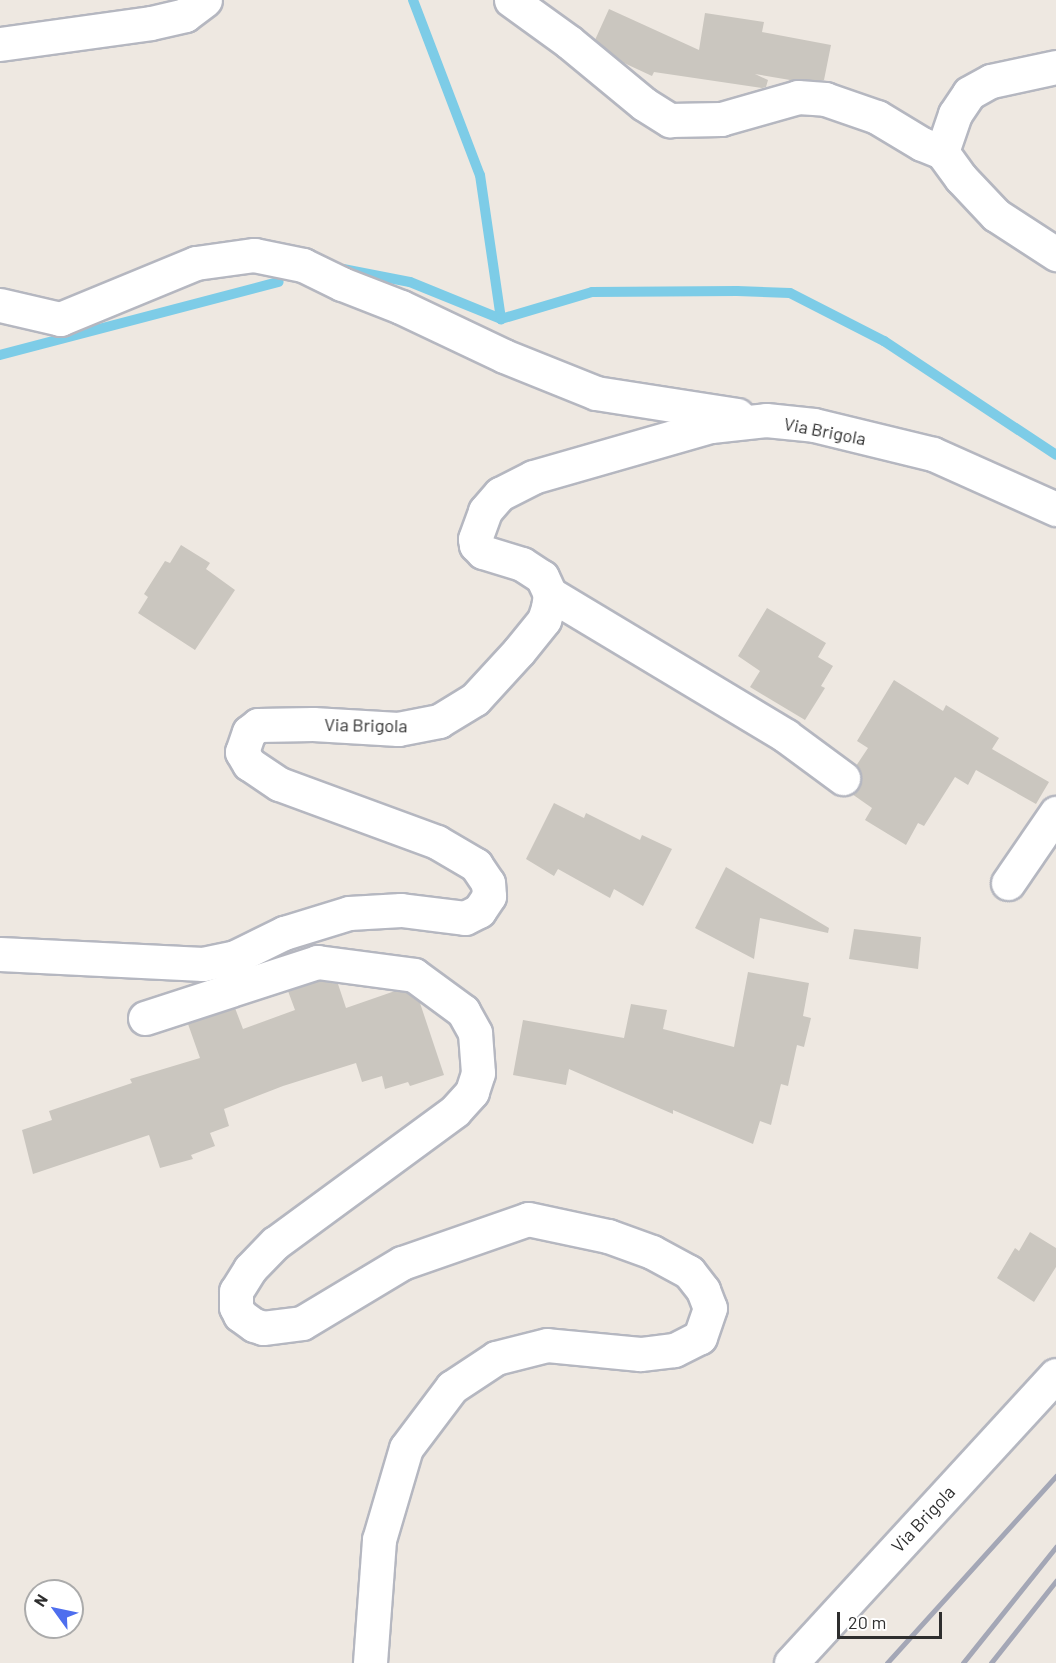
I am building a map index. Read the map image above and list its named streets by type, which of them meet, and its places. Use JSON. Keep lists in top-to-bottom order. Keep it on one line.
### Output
{"streets":{"street":["Via Brigola"]},"scale_bar":"20 m","north":"top left"}
